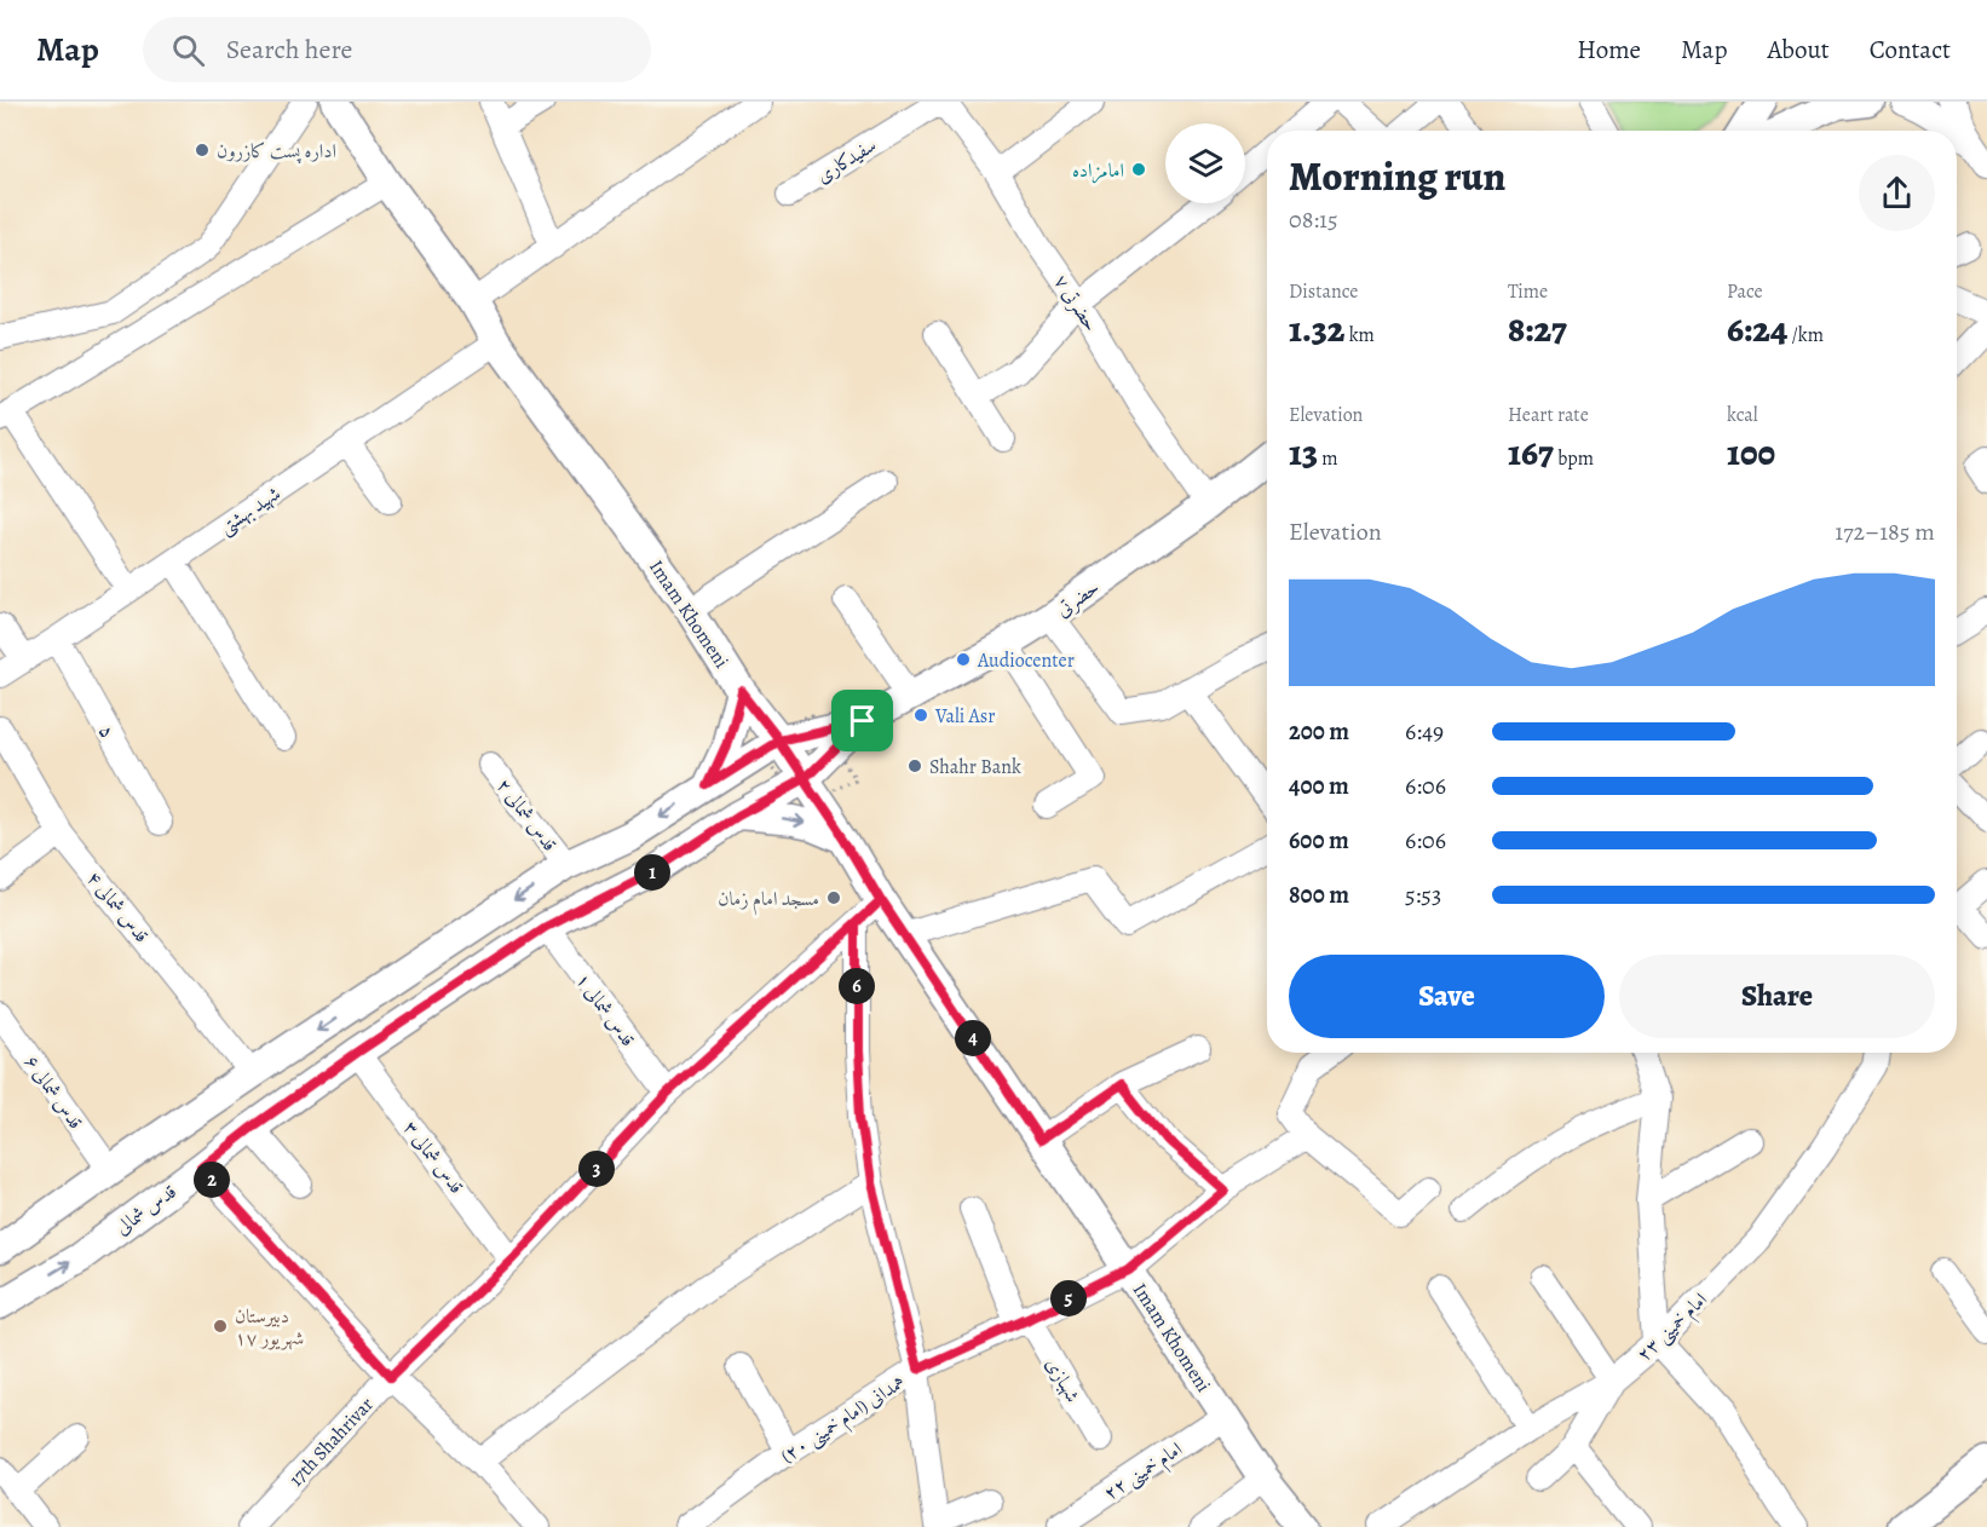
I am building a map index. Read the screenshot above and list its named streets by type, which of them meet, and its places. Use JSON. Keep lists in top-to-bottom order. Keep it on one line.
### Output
{"streets":{"main road":["حضرتی","Imam Khomeni","قدس شمالی"],"street":["سفیدکاری","حضرتی ۷","شهید بهشتی","۵","قدس شمالی ۲","قدس شمالی ۴","قدس شمالی ۱","قدس شمالی ۶","۳ قدس شمالی","امام خمینی ۲۳","شهبازی","همدانی (امام خمینی ۲۰)","17th Shahrivar","امام خمینی ۲۲"]},"crossings":[["سفیدکاری","حضرتی ۷"],["حضرتی ۷","حضرتی"],["شهید بهشتی","Imam Khomeni"],["شهید بهشتی","۵"],["حضرتی","قدس شمالی"],["Imam Khomeni","قدس شمالی"],["Imam Khomeni","همدانی (امام خمینی ۲۰)"],["Imam Khomeni","17th Shahrivar"],["Imam Khomeni","امام خمینی ۲۲"],["قدس شمالی ۱","قدس شمالی"],["قدس شمالی ۱","17th Shahrivar"],["۳ قدس شمالی","قدس شمالی"],["۳ قدس شمالی","17th Shahrivar"],["شهبازی","همدانی (امام خمینی ۲۰)"]],"places":["اداره پست کازرون","امامزاده","Audiocenter","Vali Asr","Shahr Bank","مسجد امام زمان","دبیرستان ۱۷ شهریور"],"page":{"header":"Map","search":"Search here","nav":["Home","Map","About","Contact"],"heading":["Morning run","08:15"],"stats":[["Distance","1.32 km"],["Time","8:27"],["Pace","6:24 /km"],["Elevation","13 m"],["Heart rate","167 bpm"],["kcal","100"]],"chart":["Elevation","172–185 m"],"list":[{"name":"200 m","note":"6:49"},{"name":"400 m","note":"6:06"},{"name":"600 m","note":"6:06"},{"name":"800 m","note":"5:53"}],"pins":["1","6","4","3","2","5"],"buttons":["Save","Share"]}}
